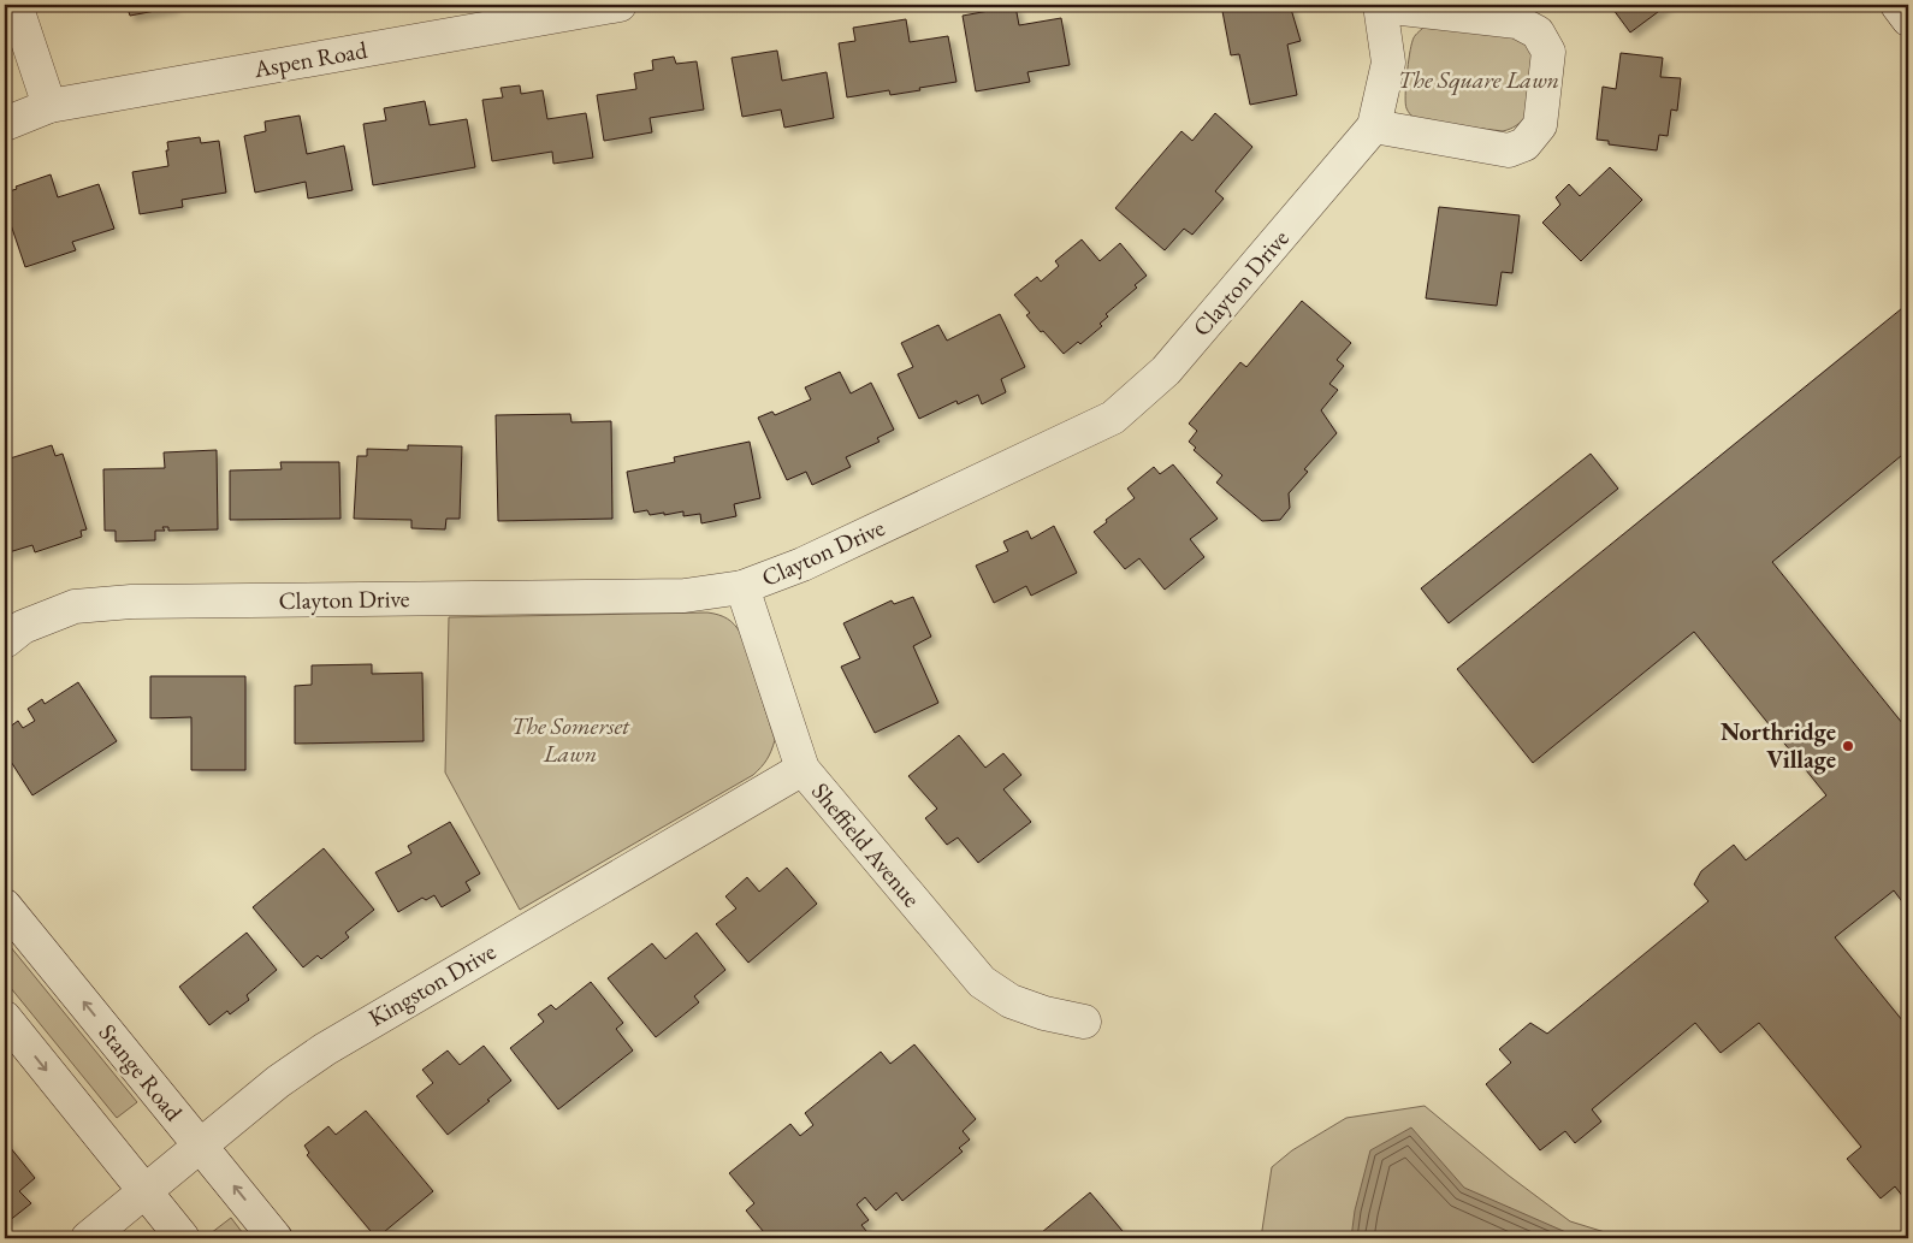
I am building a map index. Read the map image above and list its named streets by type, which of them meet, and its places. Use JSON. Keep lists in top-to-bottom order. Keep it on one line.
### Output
{"streets":{"street":["Aspen Road","Clayton Drive","Sheffield Avenue","Kingston Drive","Stange Road"]},"crossings":[["Clayton Drive","Sheffield Avenue"],["Sheffield Avenue","Kingston Drive"],["Kingston Drive","Stange Road"]],"parks":["The Square Lawn","The Somerset Lawn"],"places":["Northridge Village"]}
